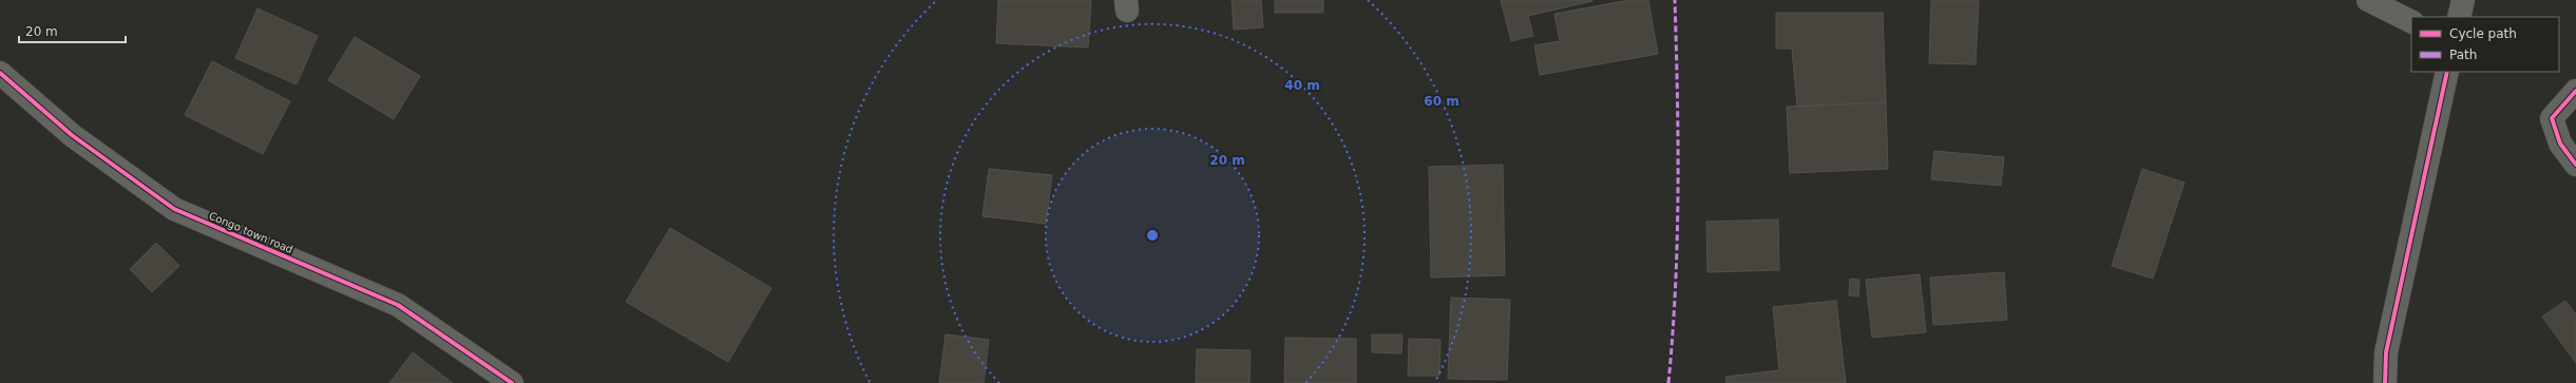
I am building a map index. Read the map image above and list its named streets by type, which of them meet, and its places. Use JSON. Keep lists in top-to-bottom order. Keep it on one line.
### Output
{"streets":{"street":["Congo town road"]},"legend":["Cycle path","Path"],"scale_bar":"20 m","rings":["40 m","60 m","20 m"]}
